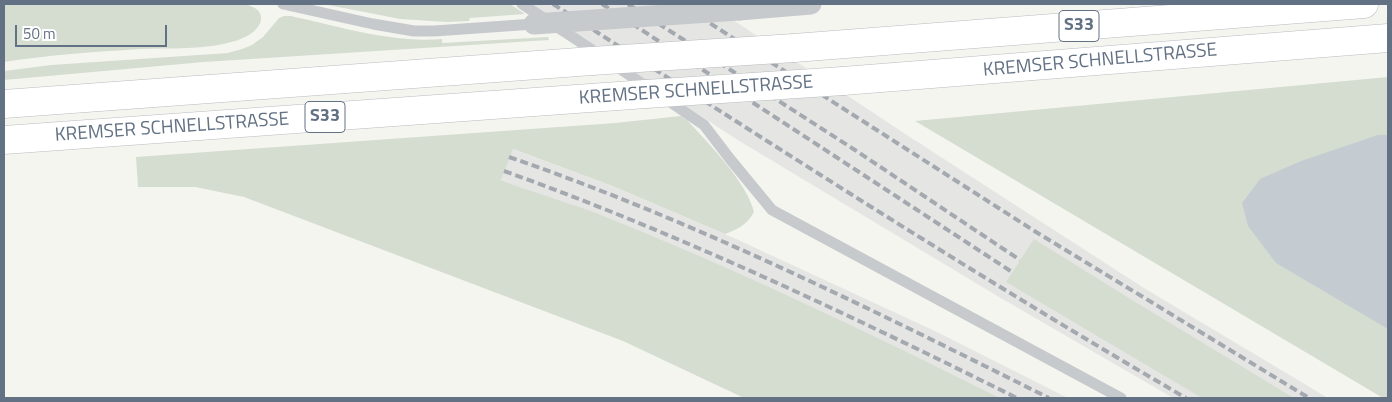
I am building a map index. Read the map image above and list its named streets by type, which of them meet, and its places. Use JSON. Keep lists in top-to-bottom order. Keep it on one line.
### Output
{"streets":{"highway":["S33","KREMSER SCHNELLSTRASSE"]},"scale_bar":"50 m"}
